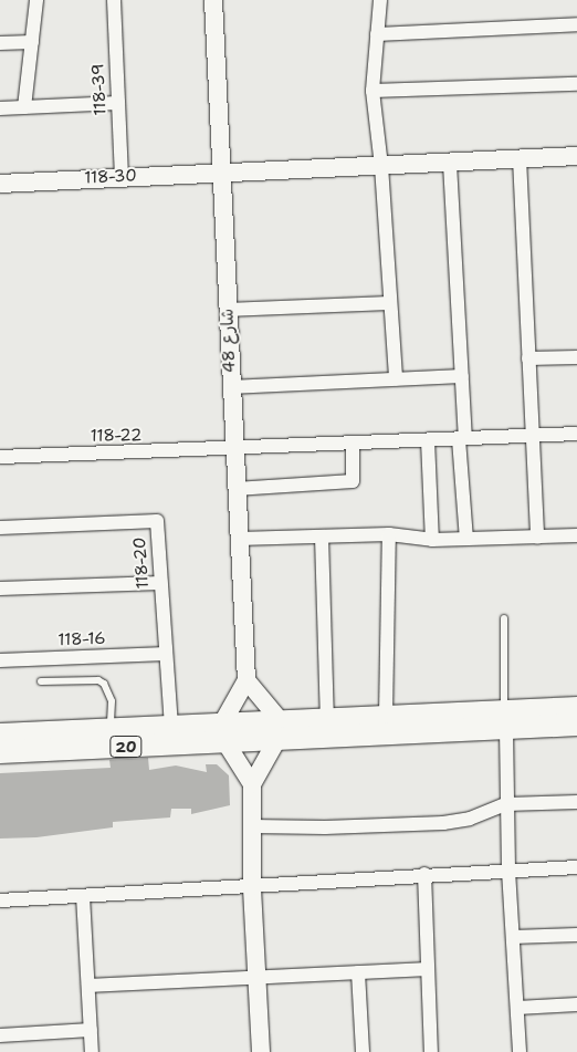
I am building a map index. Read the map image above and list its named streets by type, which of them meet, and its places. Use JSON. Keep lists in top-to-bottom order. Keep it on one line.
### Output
{"streets":{"main road":["20"],"street":["118-39","118-30","شارع 48","118-22","118-20","118-16"]},"crossings":[["118-39","118-30"],["118-30","شارع 48"],["شارع 48","118-22"],["118-20","118-16"],["118-20","20"]]}
